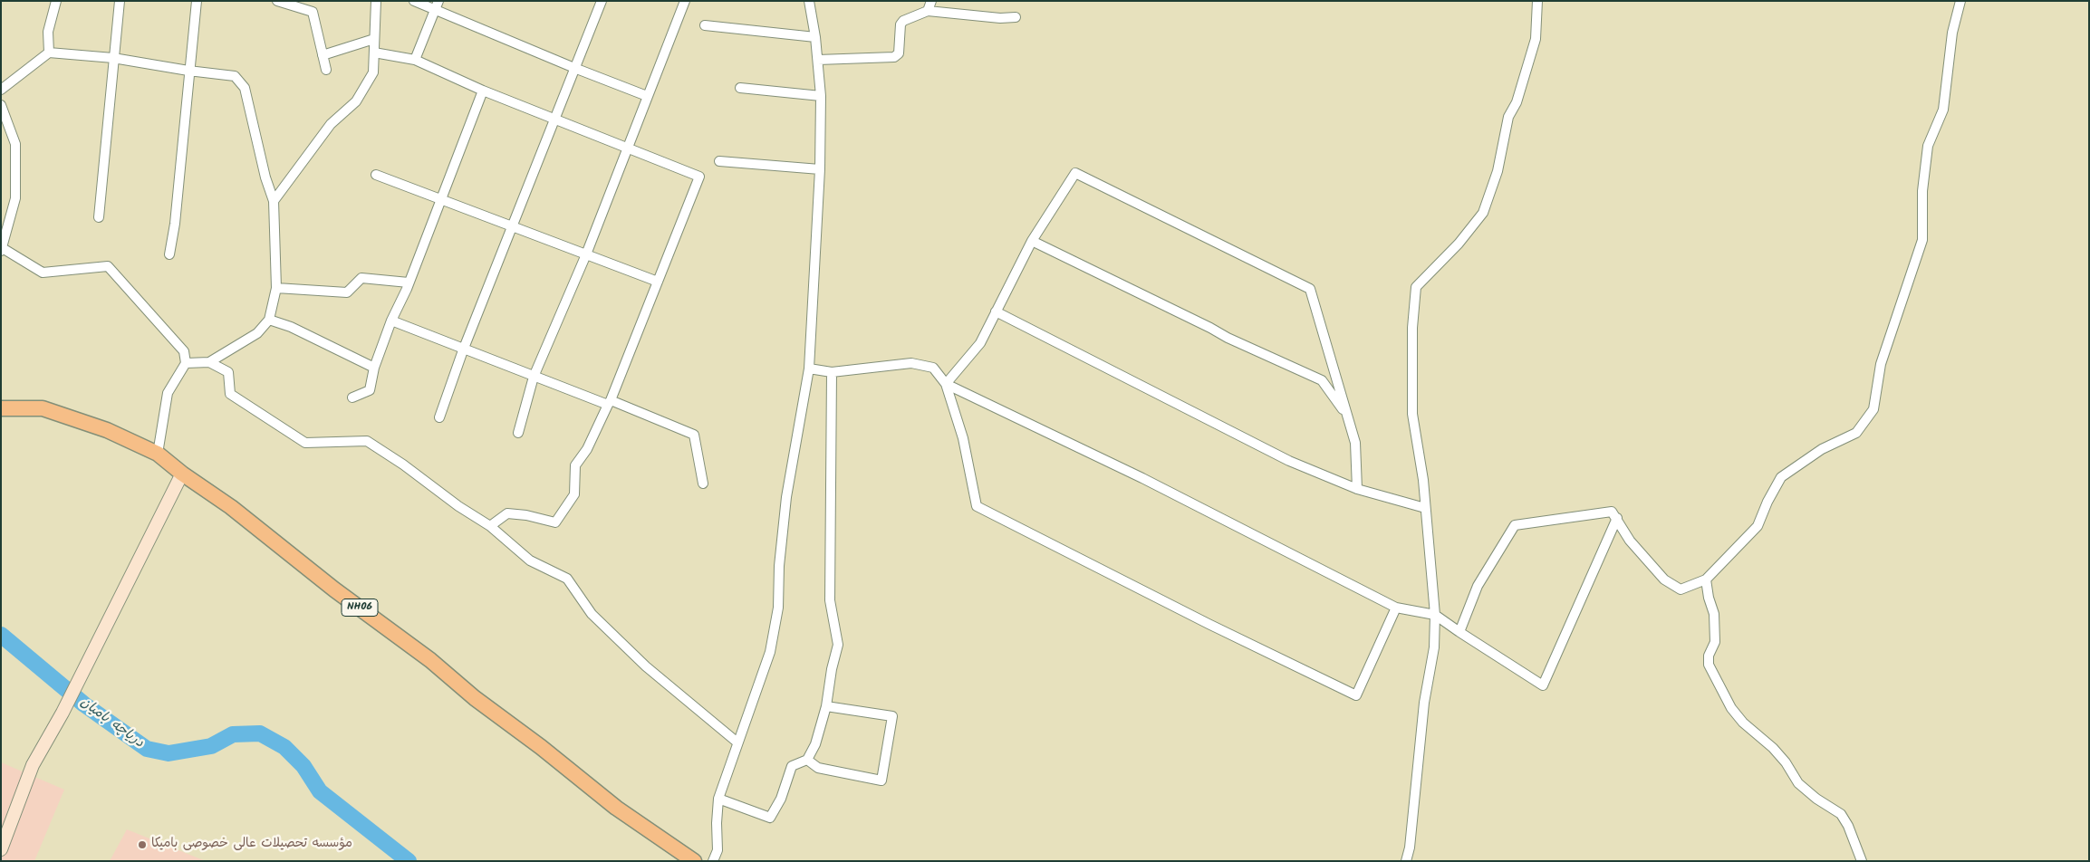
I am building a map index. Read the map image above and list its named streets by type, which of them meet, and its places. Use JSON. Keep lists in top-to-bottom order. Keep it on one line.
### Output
{"streets":{"main road":["NH06"]},"water":["دریاچه بامیان"],"places":["مؤسسه تحصیلات عالی خصوصی بامیکا"]}
